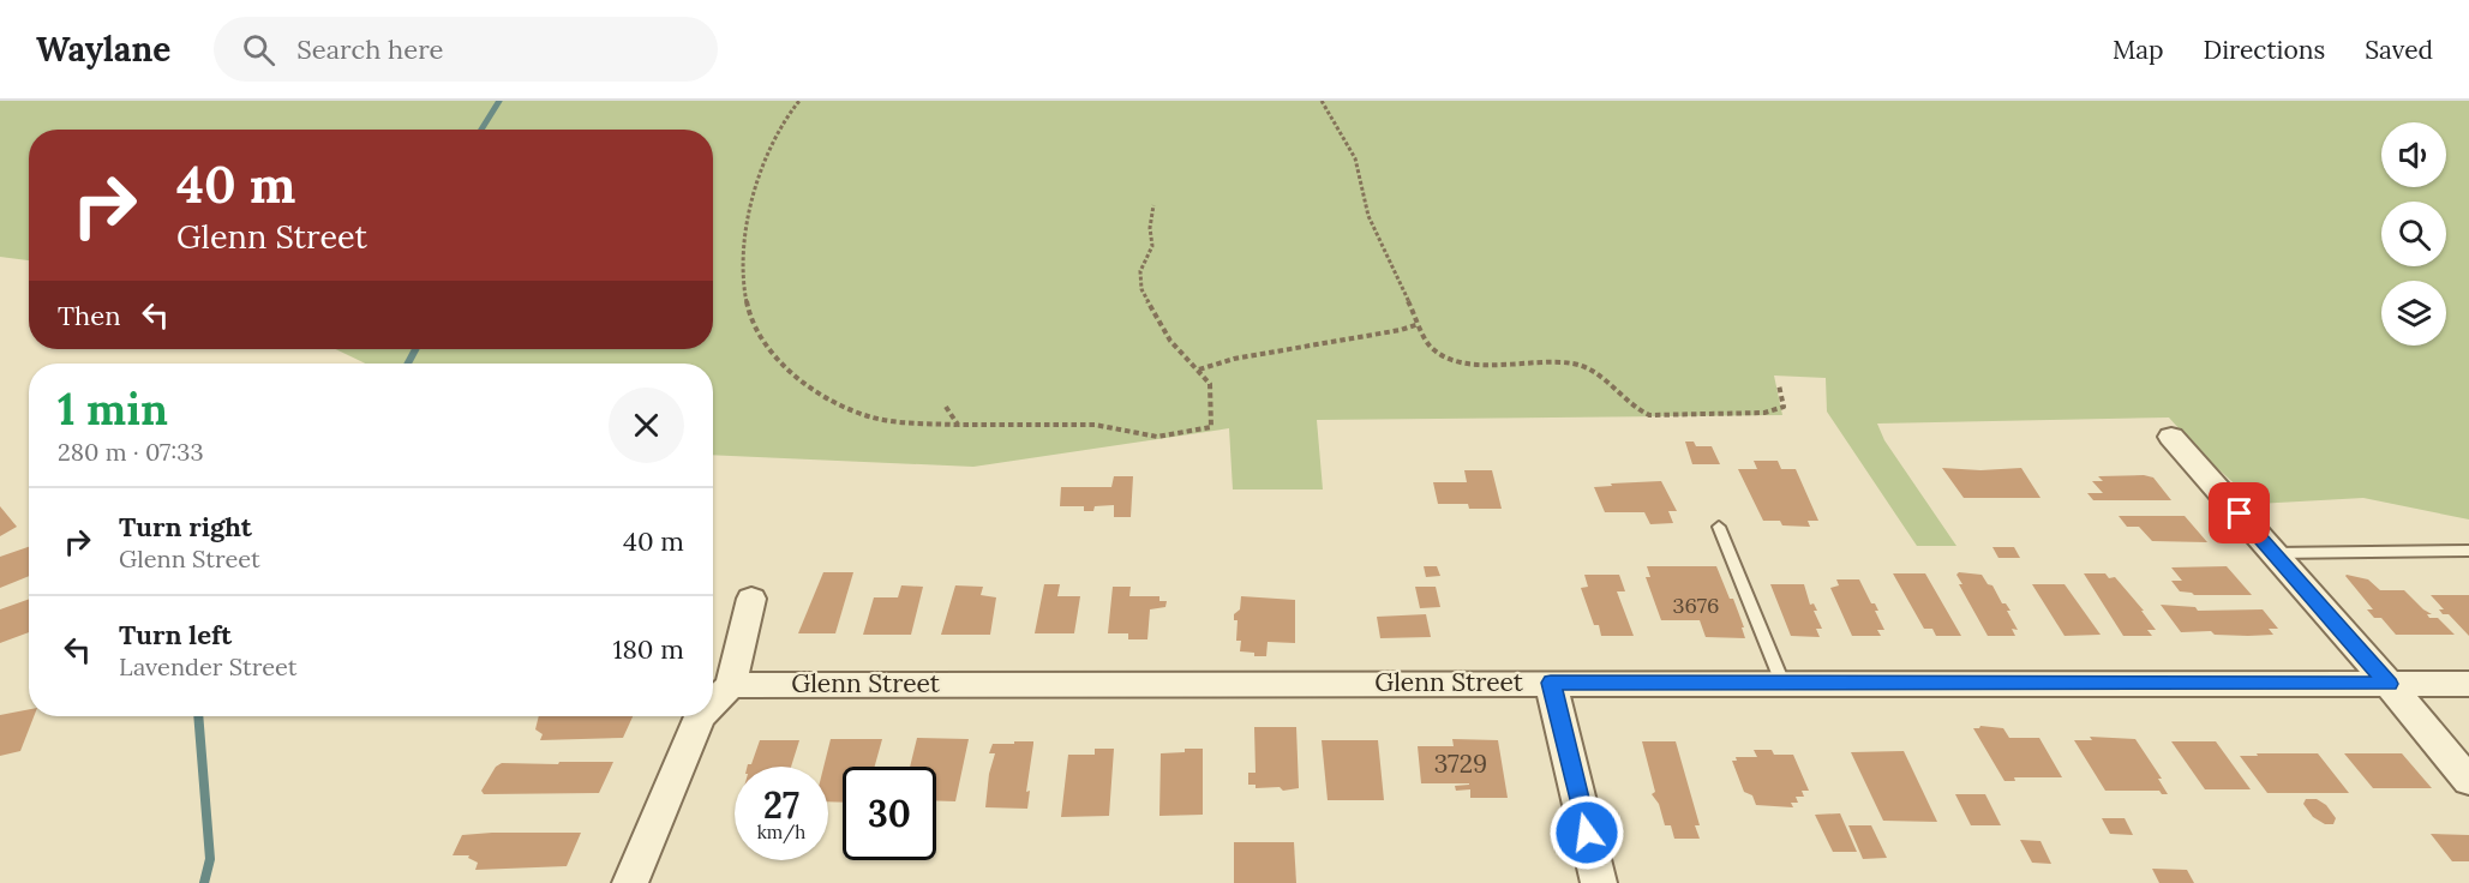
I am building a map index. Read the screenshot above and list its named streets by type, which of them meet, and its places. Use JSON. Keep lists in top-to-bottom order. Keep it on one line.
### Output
{"streets":{"street":["Glenn Street"]},"house_numbers":["3676","3729"],"page":{"header":"Waylane","search":"Search here","nav":["Map","Directions","Saved"],"turn":["40 m","Glenn Street"],"then":"Then","heading":["1 min","280 m · 07:33"],"list":[{"name":"Turn right","note":"Glenn Street","value":"40 m"},{"name":"Turn left","note":"Lavender Street","value":"180 m"}],"speed":"27 km/h","limit":"30"}}
